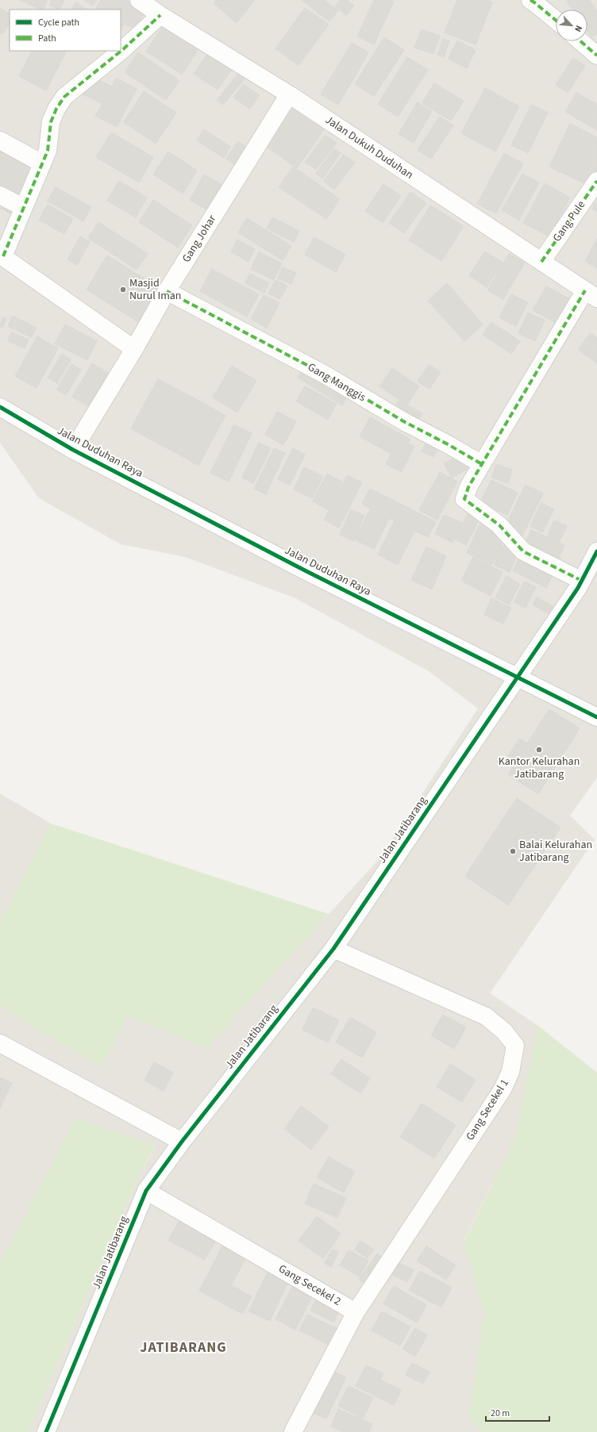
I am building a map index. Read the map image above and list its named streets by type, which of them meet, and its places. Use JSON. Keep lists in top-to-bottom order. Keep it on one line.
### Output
{"streets":{"street":["Jalan Dukuh Duduhan","Gang Pule","Gang Johar","Gang Manggis","Jalan Duduhan Raya","Jalan Jatibarang","Gang Secekel 1","Gang Secekel 2"]},"crossings":[["Jalan Dukuh Duduhan","Gang Pule"],["Jalan Dukuh Duduhan","Gang Johar"],["Gang Johar","Gang Manggis"],["Gang Johar","Jalan Duduhan Raya"],["Jalan Duduhan Raya","Jalan Jatibarang"],["Jalan Jatibarang","Gang Secekel 1"],["Jalan Jatibarang","Gang Secekel 2"],["Gang Secekel 1","Gang Secekel 2"]],"districts":["JATIBARANG"],"places":["Masjid Nurul Iman","Kantor Kelurahan Jatibarang","Balai Kelurahan Jatibarang"],"legend":["Cycle path","Path"],"scale_bar":"20 m","north":"bottom right"}
